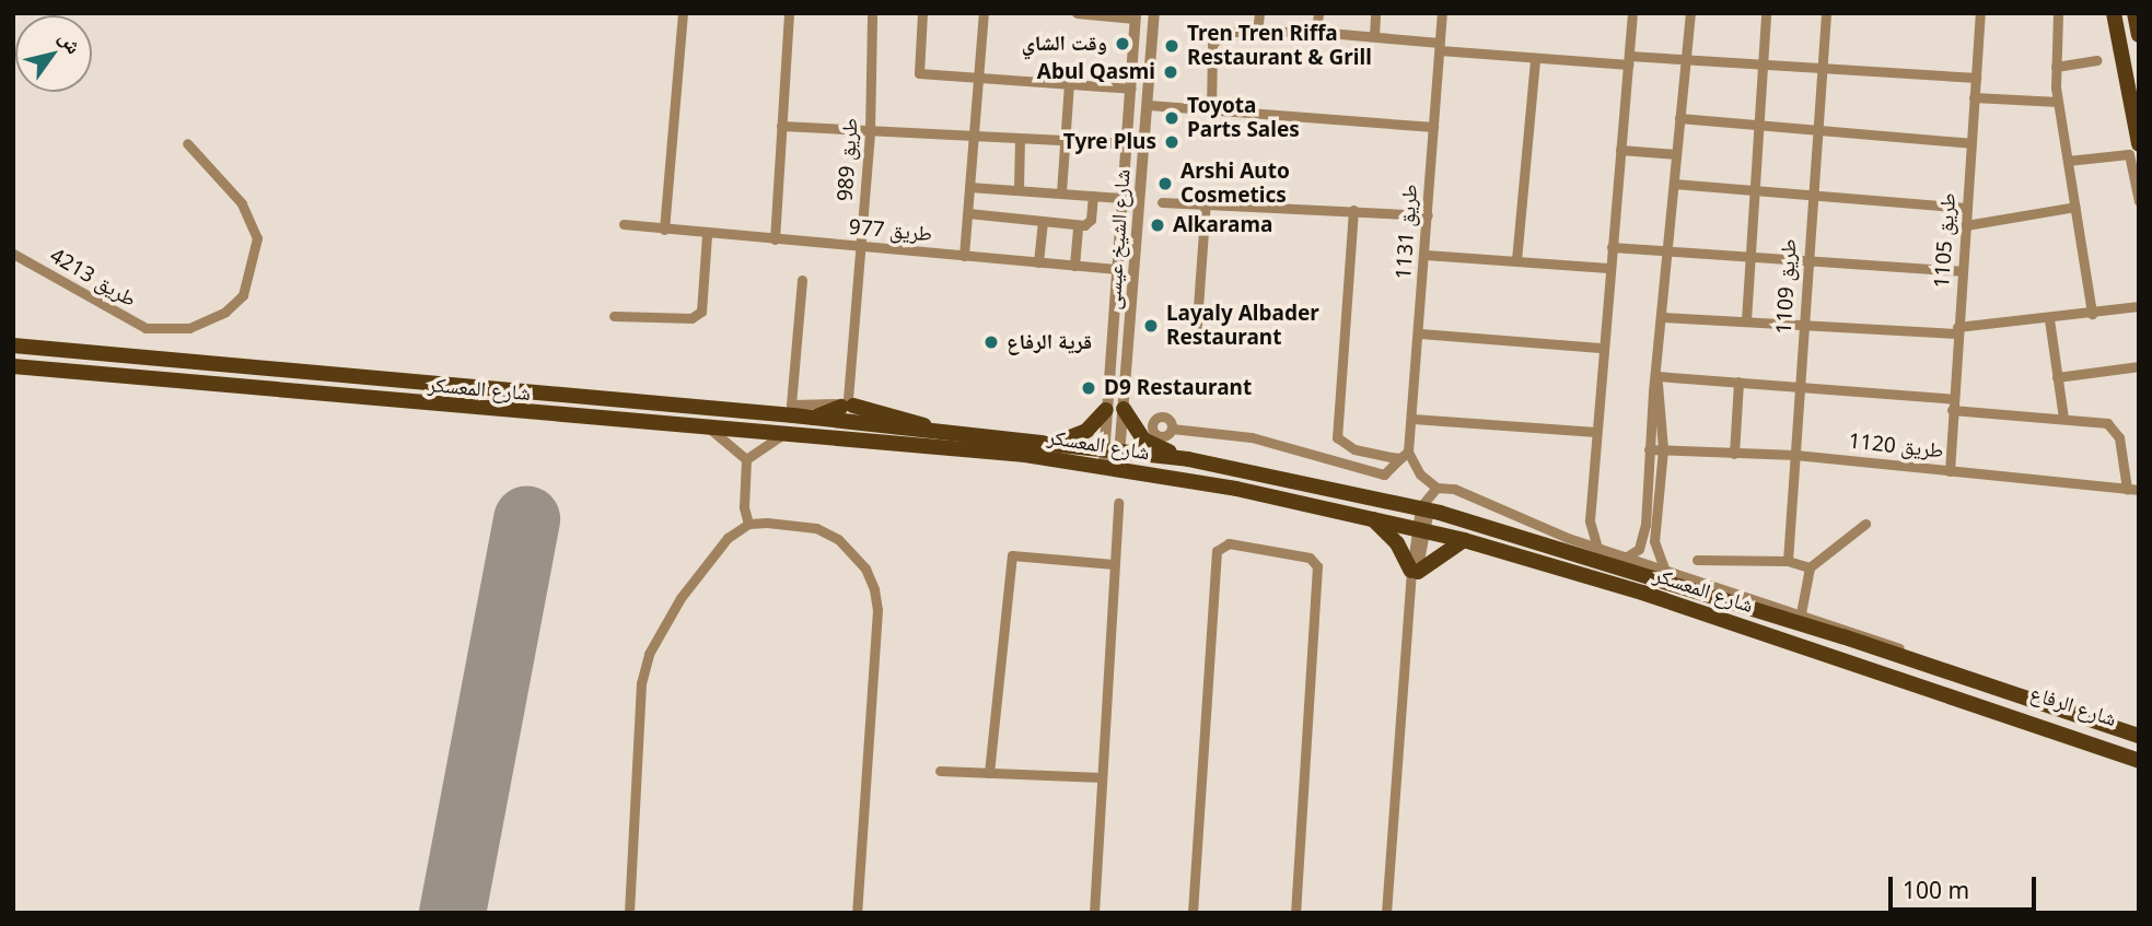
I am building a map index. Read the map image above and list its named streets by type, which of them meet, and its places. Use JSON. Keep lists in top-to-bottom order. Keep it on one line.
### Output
{"streets":{"main road":["شارع المعسكر","شارع الرفاع"],"street":["طريق 989","طريق 977","طريق 1131","شارع الشيخ عيسى","طريق 1105","طريق 4213","طريق 1109","طريق 1120"]},"crossings":[["طريق 989","طريق 977"],["طريق 977","شارع الشيخ عيسى"],["شارع الشيخ عيسى","شارع المعسكر"],["طريق 1105","طريق 1120"],["طريق 1109","طريق 1120"],["شارع المعسكر","شارع الرفاع"]],"places":["وقت الشاي","Tren Tren Riffa Restaurant & Grill","Abul Qasmi","Toyota Parts Sales","Tyre Plus","Arshi Auto Cosmetics","Alkarama","Layaly Albader Restaurant","قرية الرفاع","D9 Restaurant"],"scale_bar":"100 m","north":"top right"}
